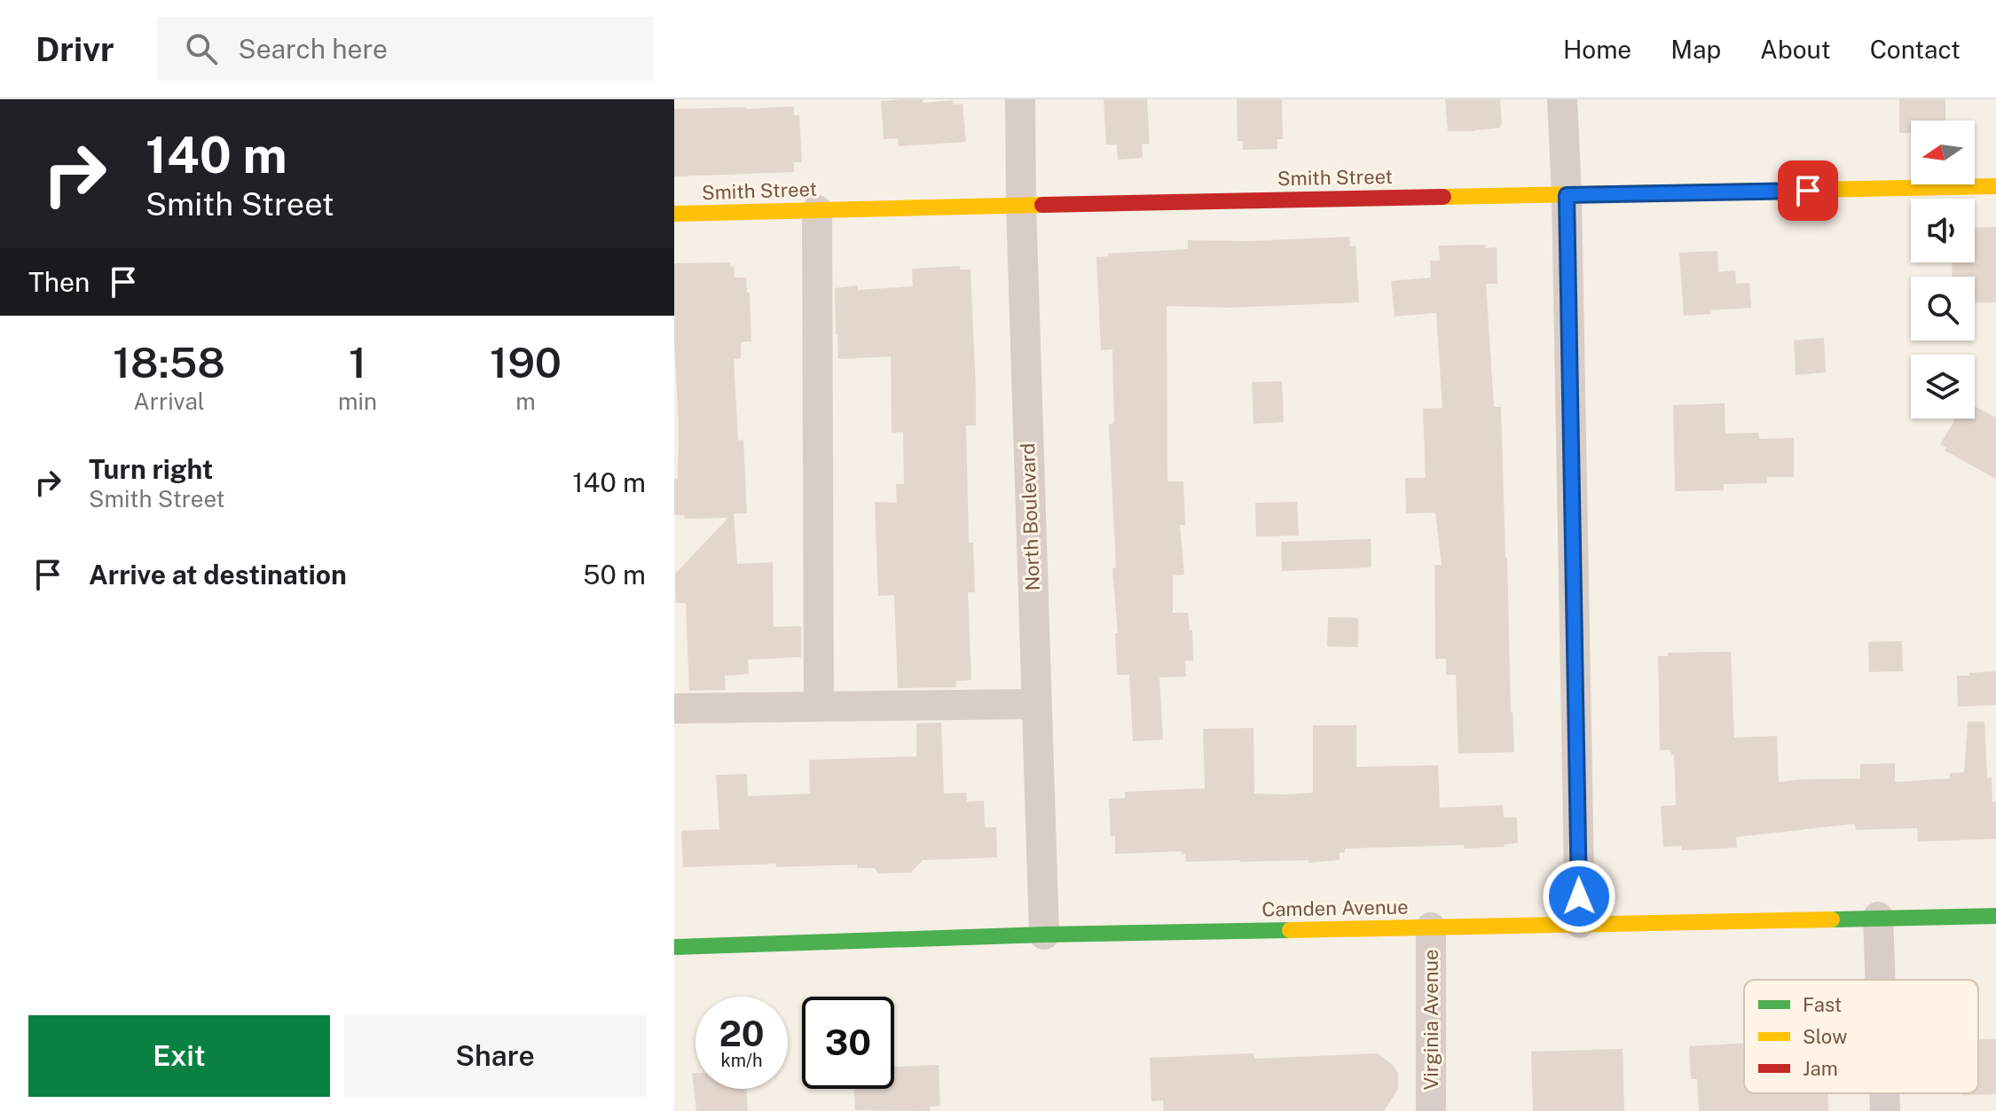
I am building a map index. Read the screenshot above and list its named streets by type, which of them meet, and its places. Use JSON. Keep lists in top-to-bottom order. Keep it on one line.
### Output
{"streets":{"street":["Smith Street","North Boulevard","Camden Avenue","Virginia Avenue"]},"crossings":[["Smith Street","North Boulevard"],["North Boulevard","Camden Avenue"],["Camden Avenue","Virginia Avenue"]],"legend":["Fast","Slow","Jam"],"north":"left","page":{"header":"Drivr","search":"Search here","nav":["Home","Map","About","Contact"],"turn":["140 m","Smith Street"],"then":"Then","eta":["18:58","Arrival","1","min","190","m"],"list":[{"name":"Turn right","note":"Smith Street","value":"140 m"},{"name":"Arrive at destination","value":"50 m"}],"speed":"20 km/h","limit":"30","buttons":["Exit","Share"]}}
